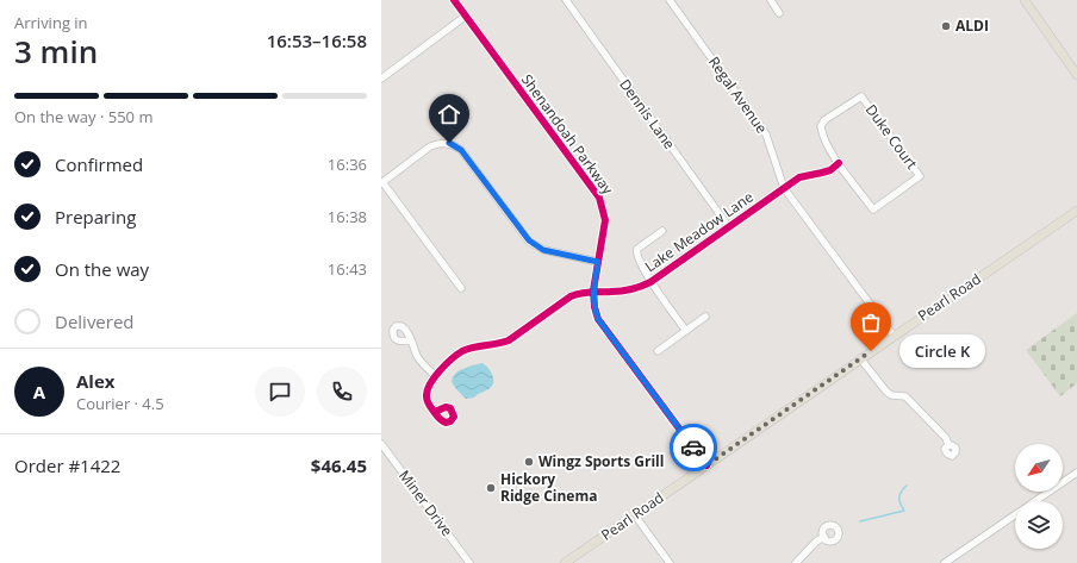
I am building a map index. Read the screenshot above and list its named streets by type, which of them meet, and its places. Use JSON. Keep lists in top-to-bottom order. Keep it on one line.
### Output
{"streets":{"main road":["Pearl Road"],"street":["Regal Avenue","Dennis Lane","Shenandoah Parkway","Duke Court","Lake Meadow Lane","Miner Drive"]},"crossings":[["Regal Avenue","Lake Meadow Lane"],["Regal Avenue","Pearl Road"],["Dennis Lane","Lake Meadow Lane"],["Shenandoah Parkway","Lake Meadow Lane"],["Shenandoah Parkway","Pearl Road"],["Duke Court","Lake Meadow Lane"]],"places":["ALDI","Circle K","Wingz Sports Grill","Hickory Ridge Cinema"],"north":"bottom left","page":{"heading":["3 min","Arriving in","16:53–16:58"],"panel":["Alex","Courier · 4.5","Order #1422","$46.45"],"bar":"On the way · 550 m","list":[["Confirmed","16:36"],["Preparing","16:38"],["On the way","16:43"],"Delivered"],"bubble":"Circle K","round":"A"}}
